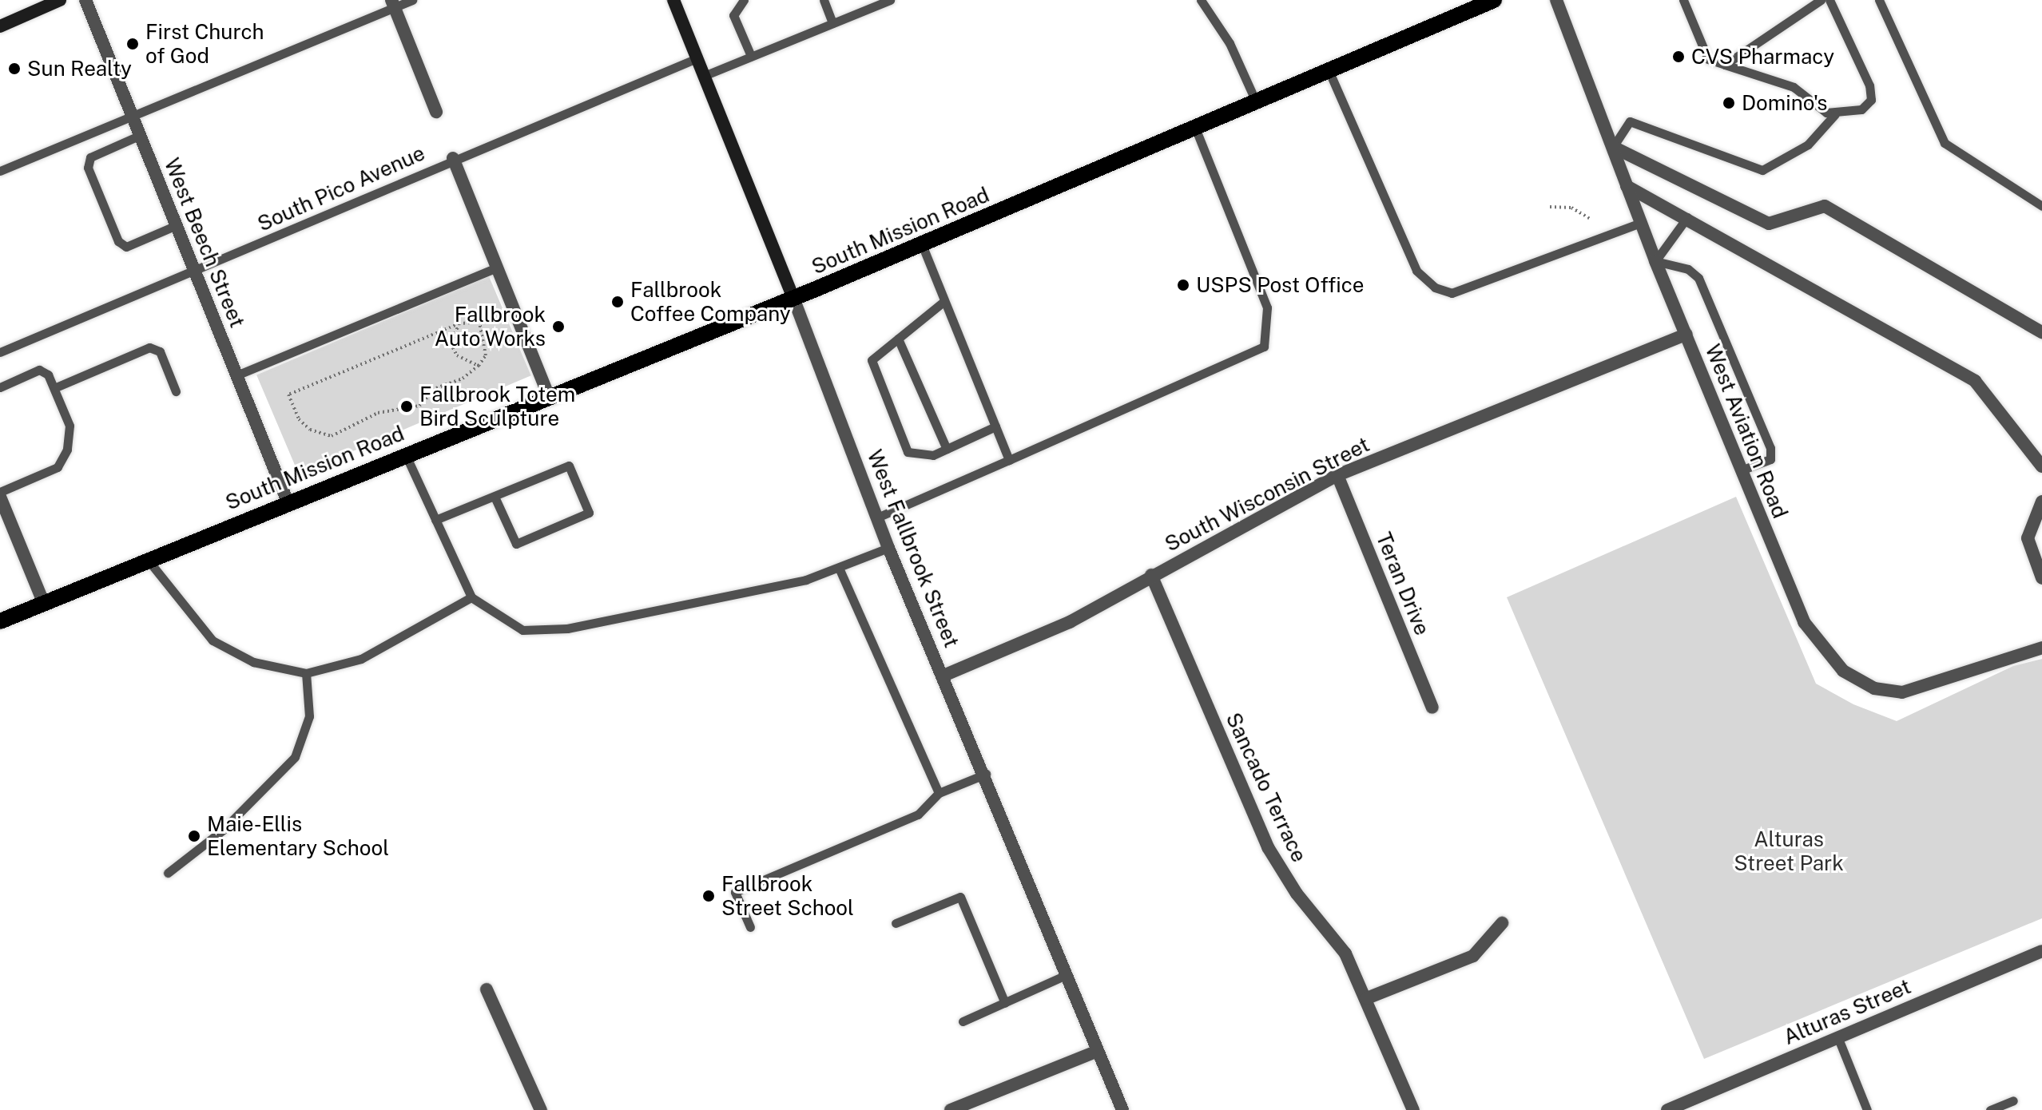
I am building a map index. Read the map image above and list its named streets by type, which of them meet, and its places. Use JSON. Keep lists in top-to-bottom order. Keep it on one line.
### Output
{"streets":{"main road":["South Mission Road","West Fallbrook Street"],"street":["West Beech Street","West Aviation Road","South Wisconsin Street","Teran Drive","Sancado Terrace","Alturas Street"],"lane":["South Pico Avenue"]},"crossings":[["South Pico Avenue","West Beech Street"],["South Pico Avenue","West Fallbrook Street"],["South Mission Road","West Beech Street"],["South Mission Road","West Fallbrook Street"],["West Aviation Road","South Wisconsin Street"],["South Wisconsin Street","West Fallbrook Street"],["South Wisconsin Street","Teran Drive"],["South Wisconsin Street","Sancado Terrace"]],"parks":["Alturas Street Park"],"places":["First Church of God","CVS Pharmacy","Sun Realty","Domino's","USPS Post Office","Fallbrook Coffee Company","Fallbrook Auto Works","Fallbrook Totem Bird Sculpture","Maie-Ellis Elementary School","Fallbrook Street School"]}
